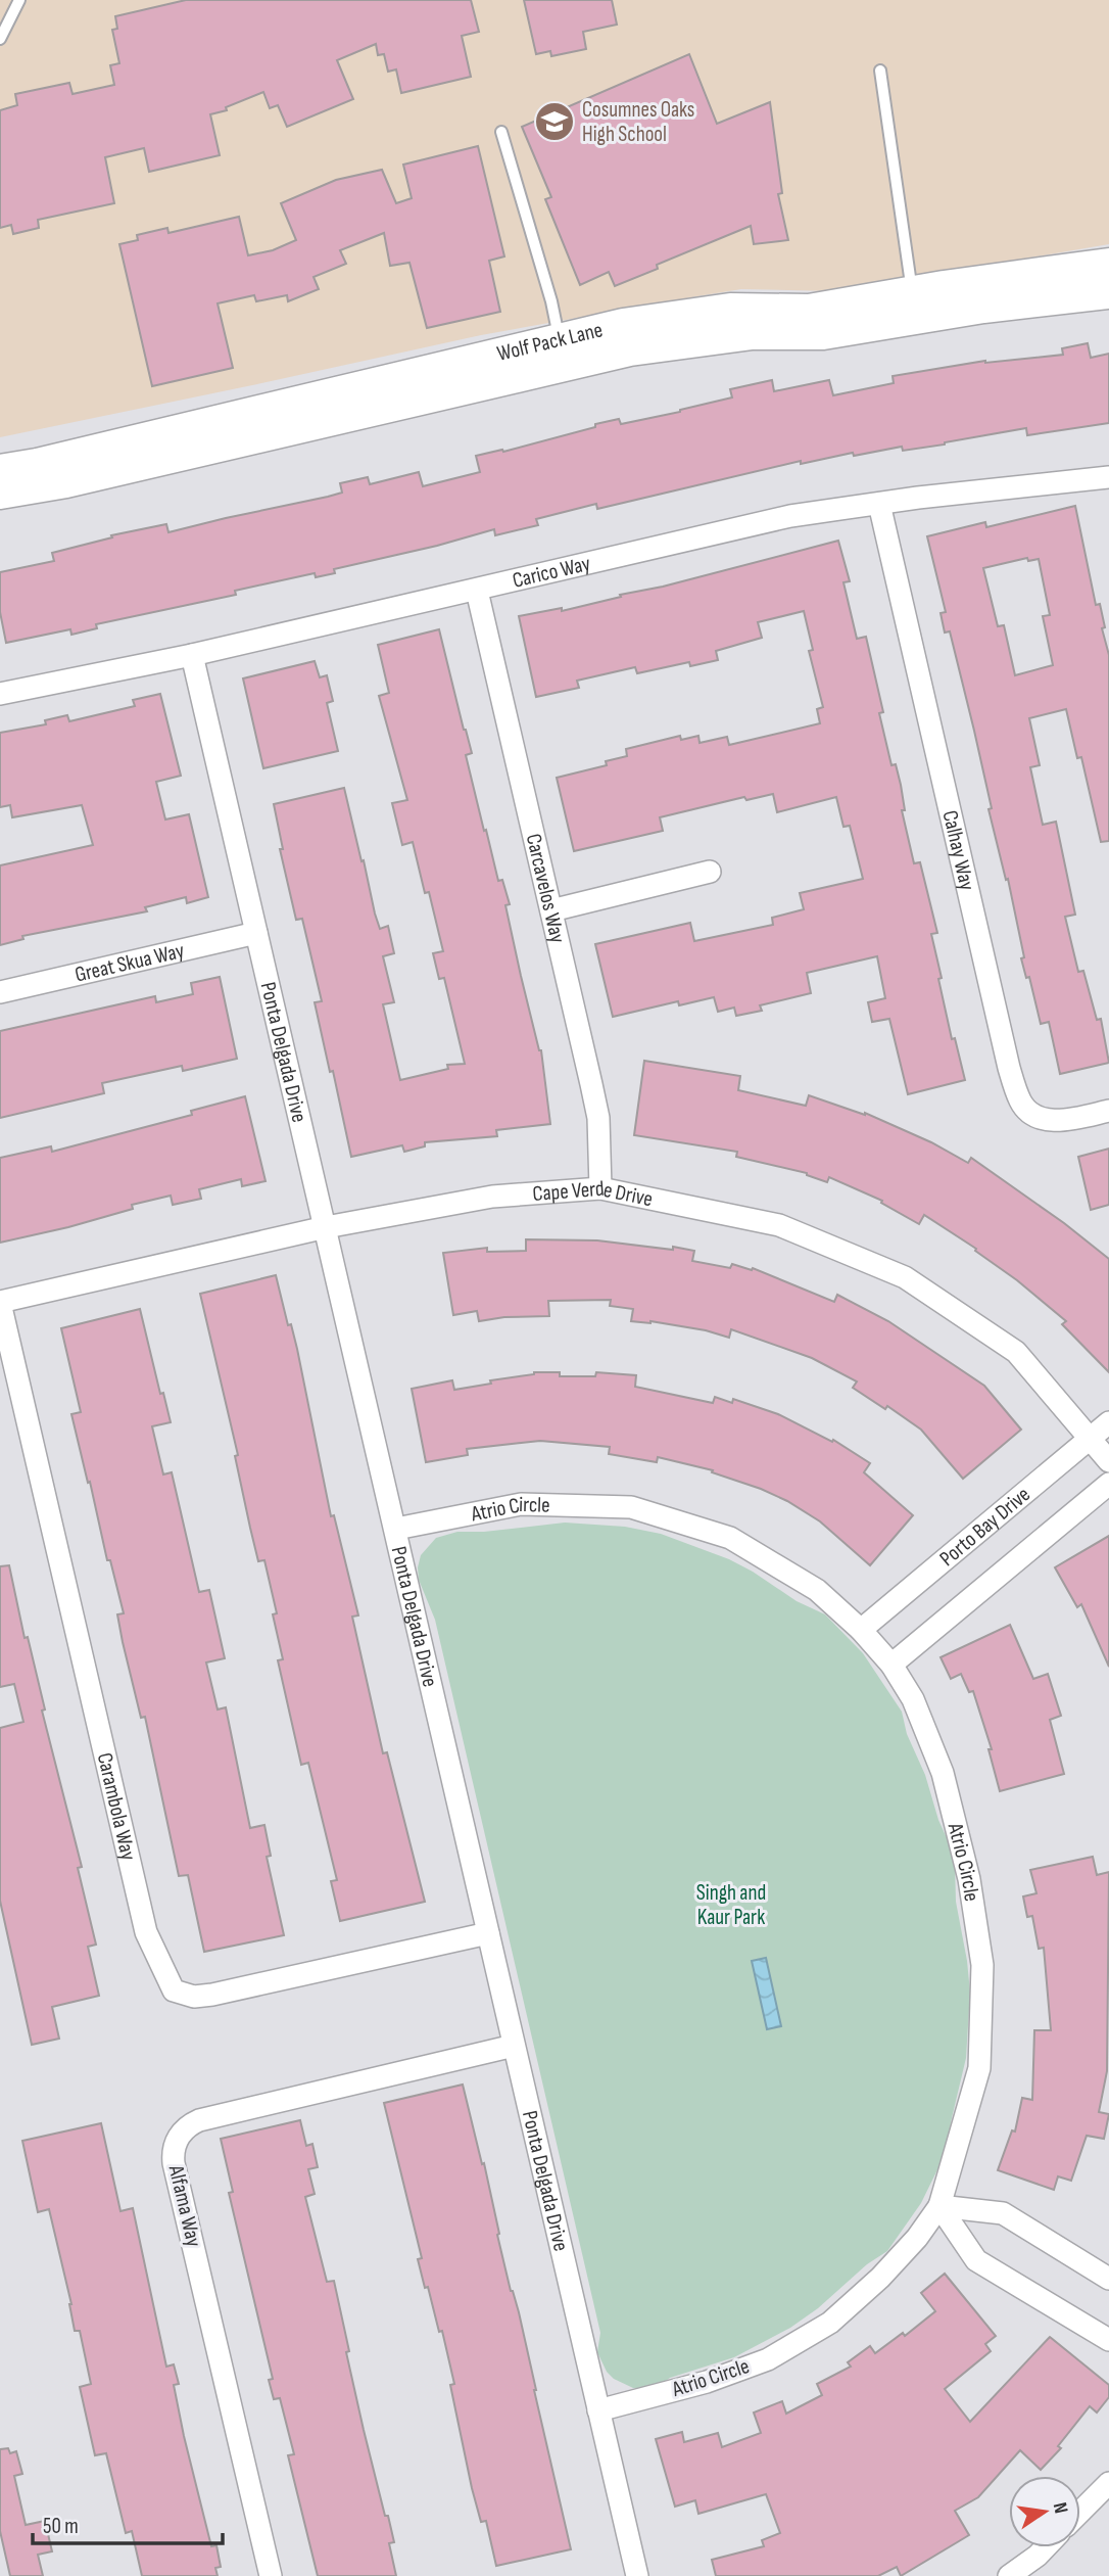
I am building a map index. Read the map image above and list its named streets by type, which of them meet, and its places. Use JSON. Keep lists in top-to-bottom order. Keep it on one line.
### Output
{"streets":{"street":["Wolf Pack Lane","Carico Way","Calhay Way","Carcavelos Way","Great Skua Way","Ponta Delgada Drive","Cape Verde Drive","Atrio Circle","Porto Bay Drive","Carambola Way","Alfama Way"]},"crossings":[["Carico Way","Calhay Way"],["Carico Way","Carcavelos Way"],["Carico Way","Ponta Delgada Drive"],["Carcavelos Way","Cape Verde Drive"],["Great Skua Way","Ponta Delgada Drive"],["Ponta Delgada Drive","Cape Verde Drive"],["Ponta Delgada Drive","Atrio Circle"],["Ponta Delgada Drive","Carambola Way"],["Ponta Delgada Drive","Alfama Way"],["Cape Verde Drive","Porto Bay Drive"],["Cape Verde Drive","Carambola Way"],["Atrio Circle","Porto Bay Drive"]],"parks":["Singh and Kaur Park"],"places":{"school or university":["Cosumnes Oaks High School"]},"scale_bar":"50 m","north":"right"}
